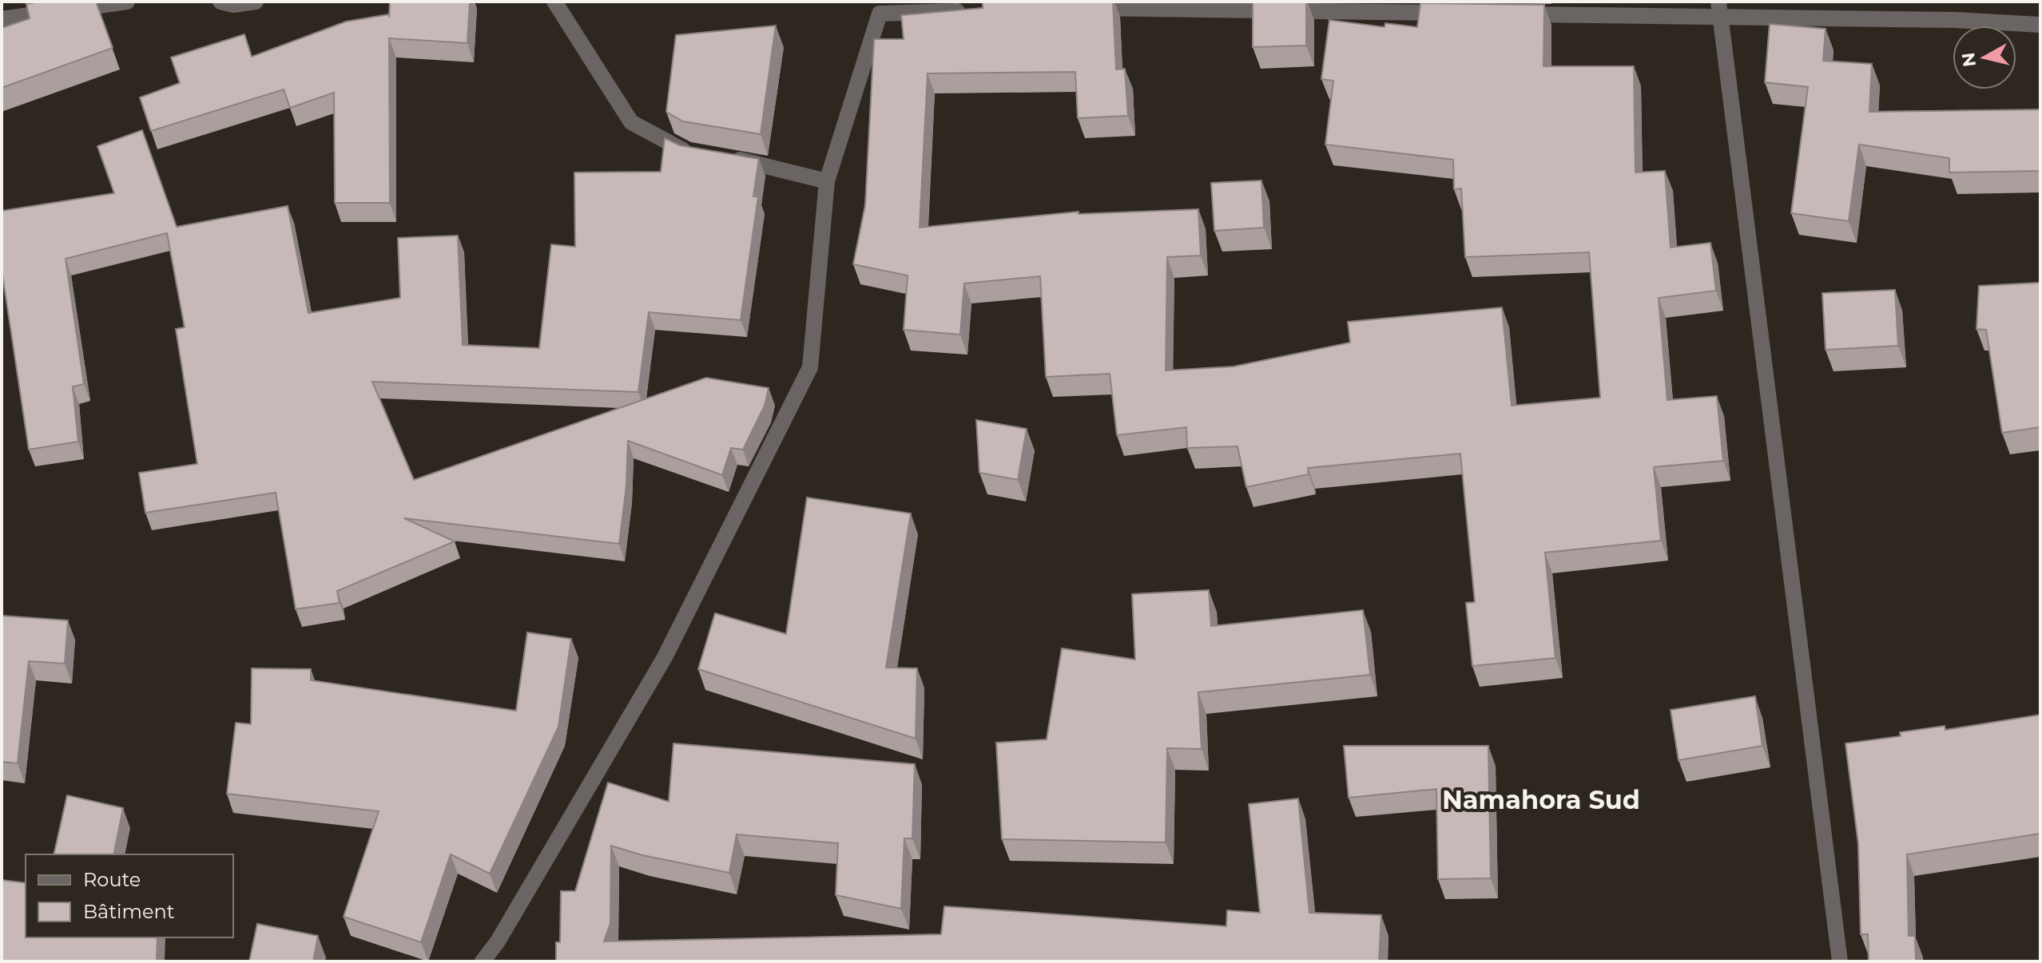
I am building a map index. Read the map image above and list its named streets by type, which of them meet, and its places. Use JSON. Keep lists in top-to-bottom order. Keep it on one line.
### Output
{"districts":["Namahora Sud"],"legend":["Route","Bâtiment"],"north":"left"}
